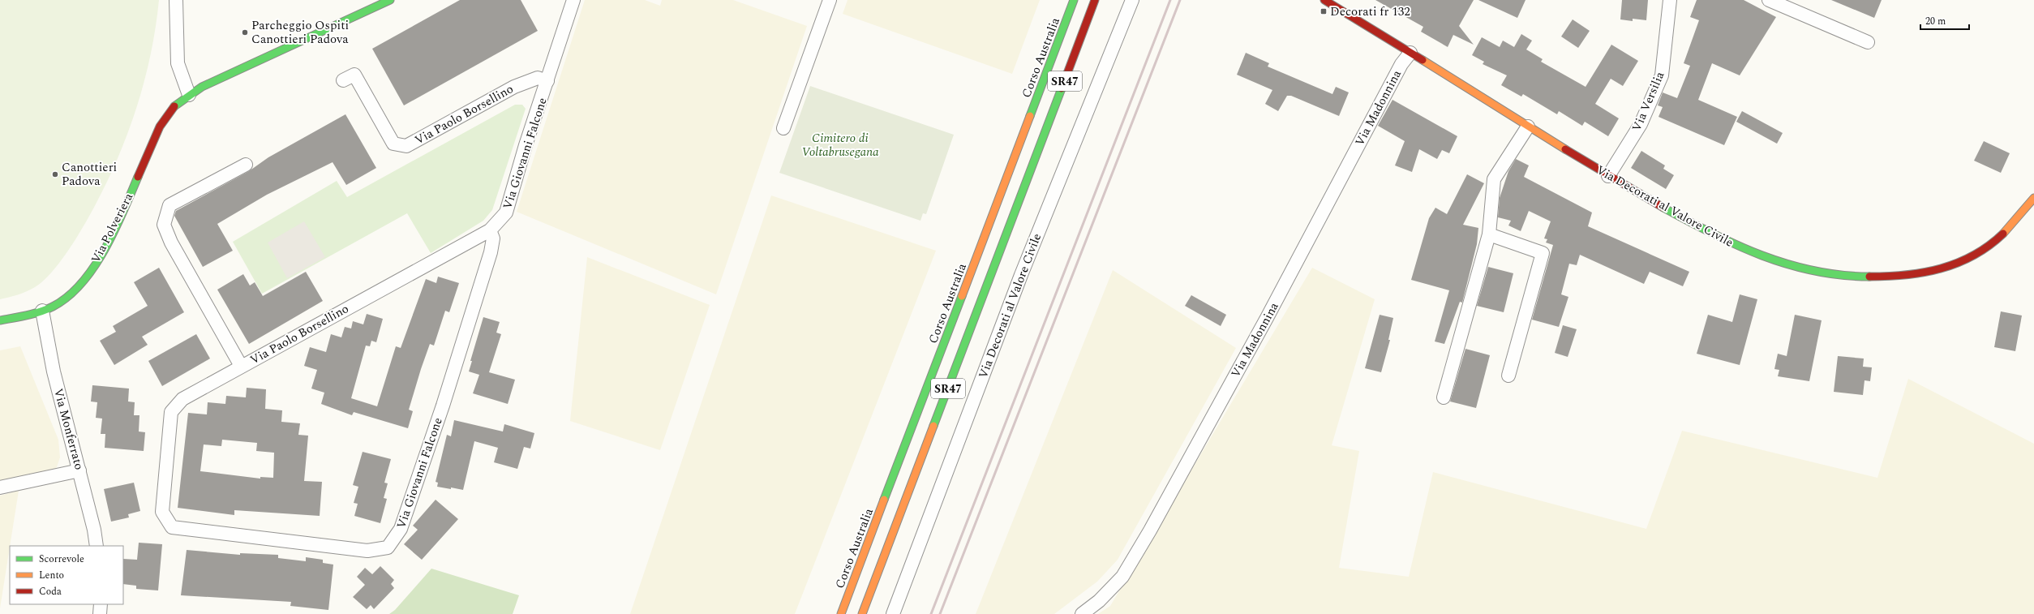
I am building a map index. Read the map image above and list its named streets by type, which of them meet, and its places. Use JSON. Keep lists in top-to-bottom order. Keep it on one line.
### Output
{"streets":{"main road":["Corso Australia","SR47","Via Decorati al Valore Civile","Via Polveriera"],"street":["Via Versilia","Via Madonnina","Via Paolo Borsellino","Via Giovanni Falcone","Via Monferrato"]},"crossings":[["Via Versilia","Via Decorati al Valore Civile"],["Via Madonnina","Via Decorati al Valore Civile"],["Via Paolo Borsellino","Via Giovanni Falcone"],["Via Polveriera","Via Monferrato"]],"parks":["Cimitero di Voltabrusegana"],"places":{"transit":["Decorati fr 132"],"other":["Parcheggio Ospiti Canottieri Padova","Canottieri Padova"]},"legend":["Scorrevole","Lento","Coda"],"scale_bar":"20 m"}
